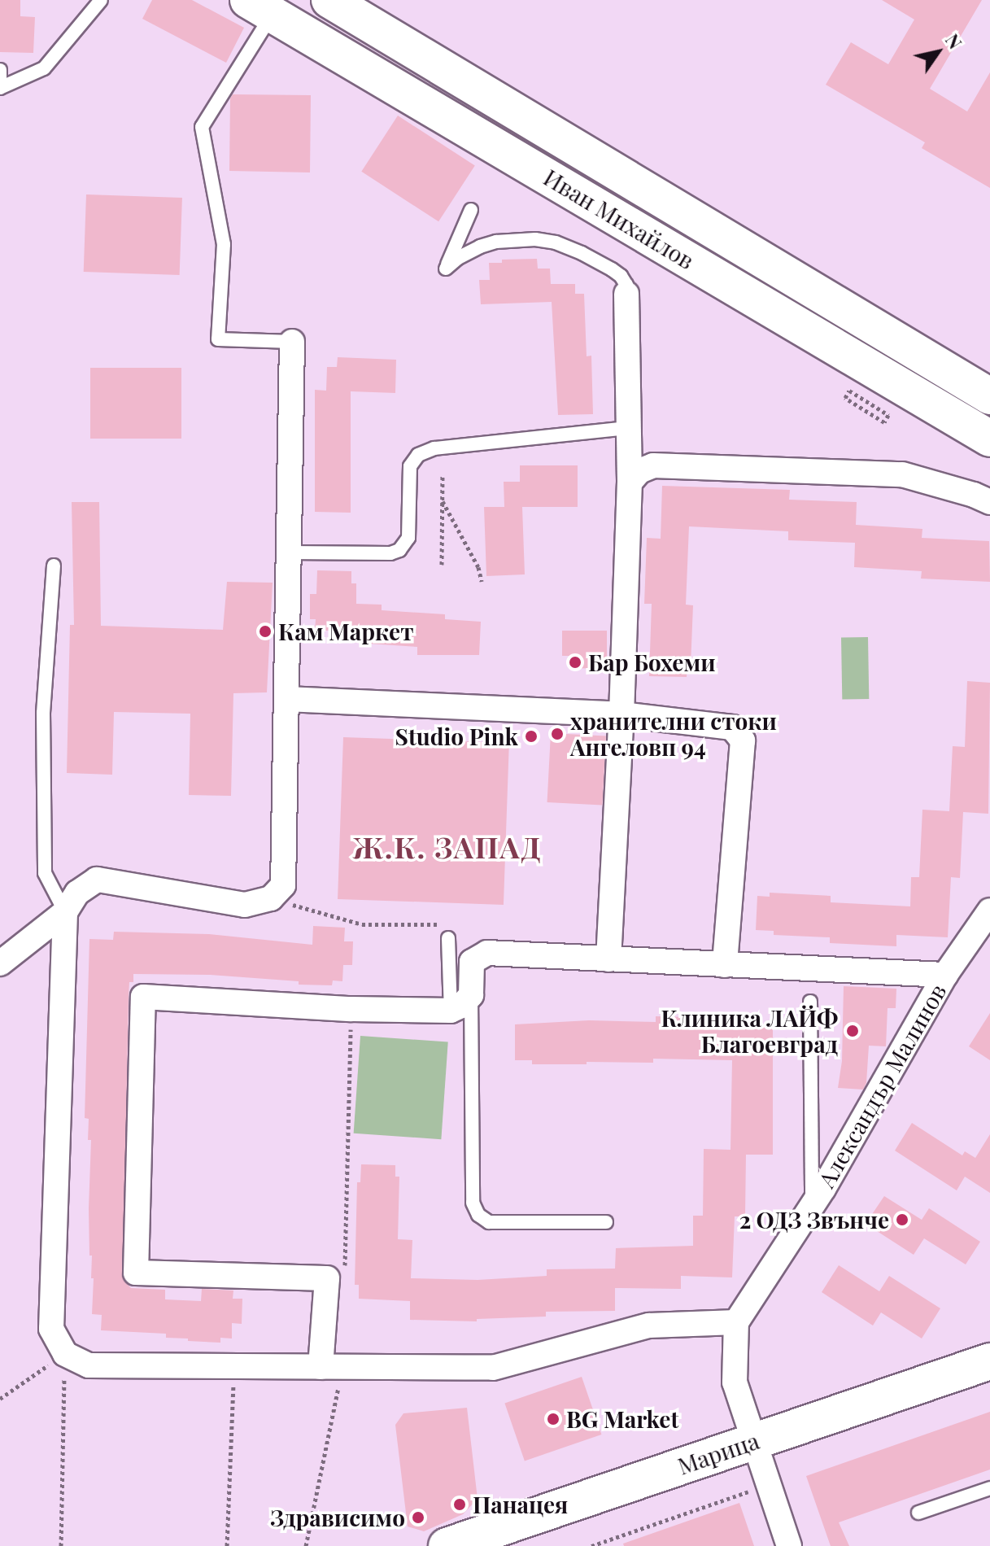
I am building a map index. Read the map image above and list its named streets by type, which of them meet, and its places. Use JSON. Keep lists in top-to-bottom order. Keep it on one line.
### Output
{"streets":{"street":["Иван Михайлов","Александър Малинов","Марица"]},"districts":["Ж.К. ЗАПАД"],"places":["Кам Маркет","Бар Бохеми","хранителни стоки Ангеловп 94","Studio Pink","Клиника ЛАЙФ Благоевград","2 ОДЗ Звънче","BG Market","Панацея","Здрависимо"],"north":"top right"}
